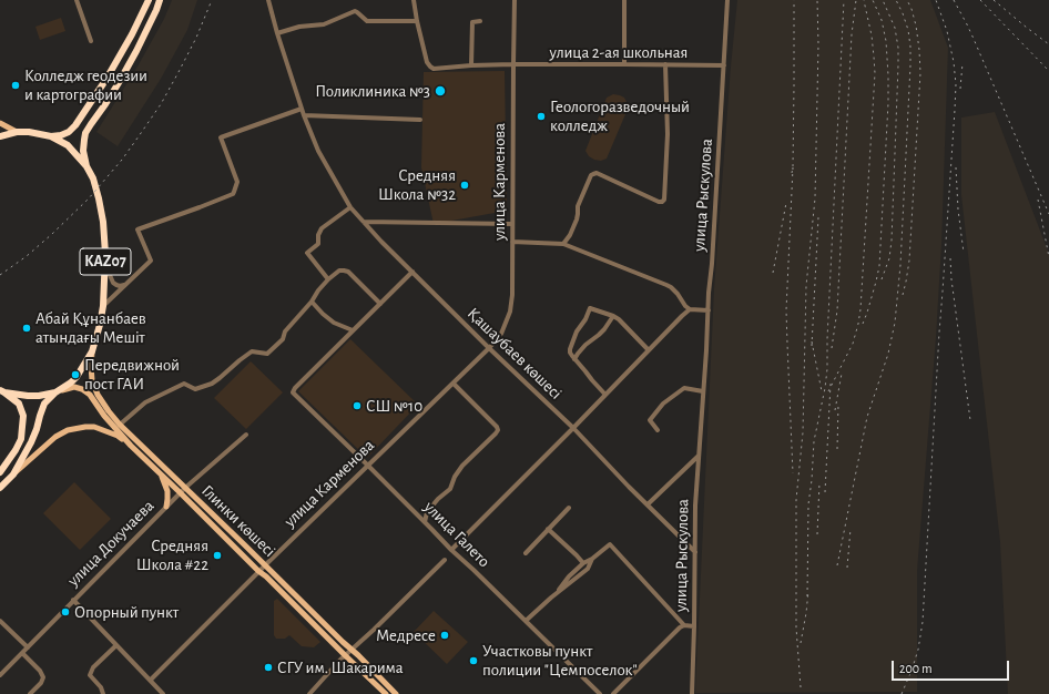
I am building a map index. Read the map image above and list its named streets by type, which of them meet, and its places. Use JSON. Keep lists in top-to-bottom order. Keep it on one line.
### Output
{"streets":{"highway":["KAZ07"],"main road":["Глинки көшесі"],"street":["улица 2-ая школьная","улица Карменова","улица Рыскулова","Қашаубаев көшесі","улица Галето","улица Докучаева"]},"crossings":[["улица 2-ая школьная","улица Карменова"],["улица 2-ая школьная","улица Рыскулова"],["улица Карменова","Қашаубаев көшесі"],["улица Карменова","Глинки көшесі"],["улица Карменова","улица Галето"],["улица Рыскулова","Қашаубаев көшесі"],["KAZ07","Глинки көшесі"],["Глинки көшесі","улица Докучаева"]],"places":["Колледж геодезии и картографии","Поликлиника №3","Геологоразведочный колледж","Средняя Школа №32","Абай Құнанбаев атындағы Мешіт","Передвижной пост ГАИ","СШ №10","Средняя Школа #22","Опорный пункт","Медресе","Участковы пункт полиции \"Цемпоселок\"","СГУ им. Шакарима"],"scale_bar":"200 m"}
